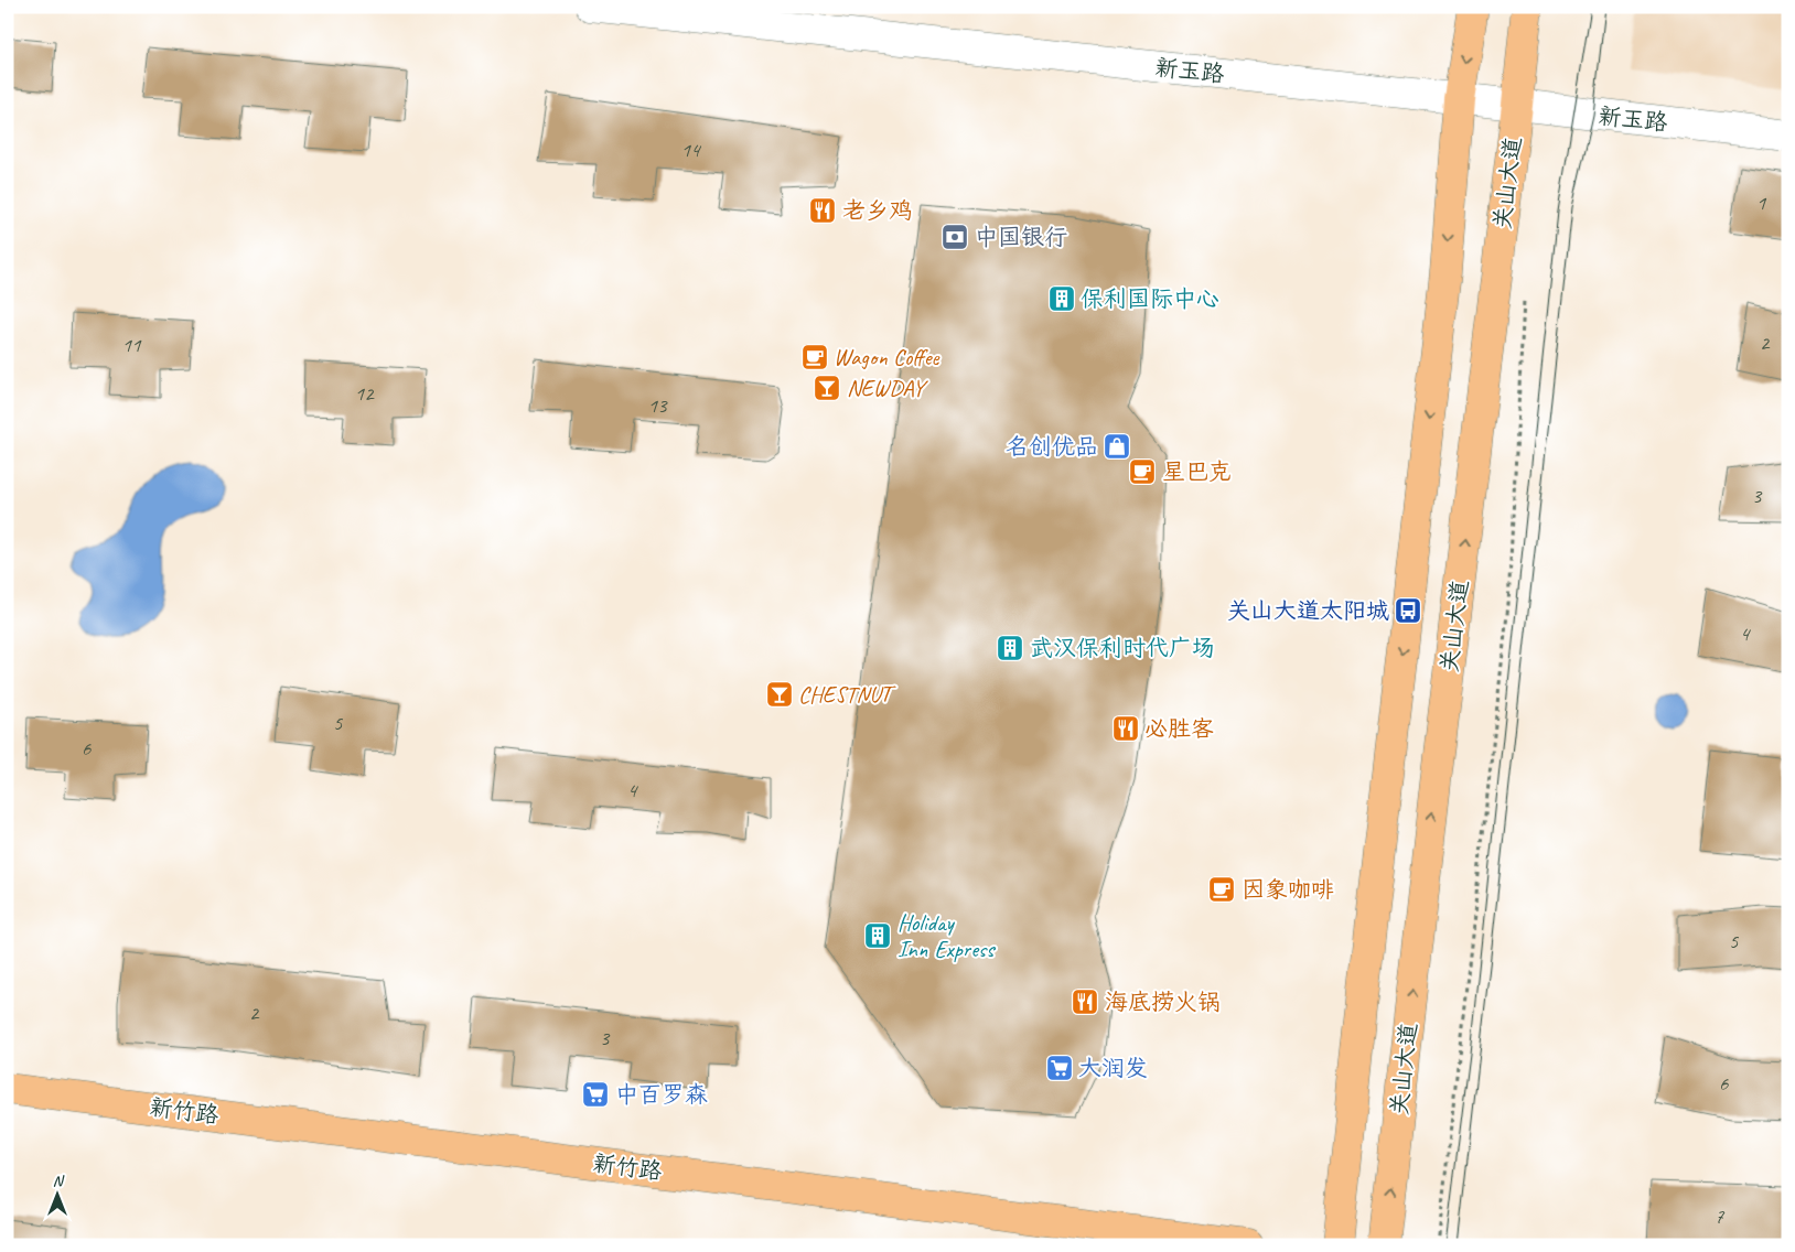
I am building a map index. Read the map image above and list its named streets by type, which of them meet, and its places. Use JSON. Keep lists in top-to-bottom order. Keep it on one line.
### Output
{"streets":{"main road":["关山大道","新竹路"],"street":["新玉路"]},"crossings":[["新玉路","关山大道"]],"places":{"restaurant":["老乡鸡","必胜客","海底捞火锅"],"bank":["中国银行"],"building":["保利国际中心","武汉保利时代广场","Holiday Inn Express"],"cafe":["Wagon Coffee","星巴克","因象咖啡"],"bar":["NEWDAY","CHESTNUT"],"shop":["名创优品"],"bus stop":["关山大道太阳城"],"supermarket":["大润发","中百罗森"]},"house_numbers":["14","1","2","11","12","13","3","4","5","6","4","5","2","3","6","7"],"north":"top"}
